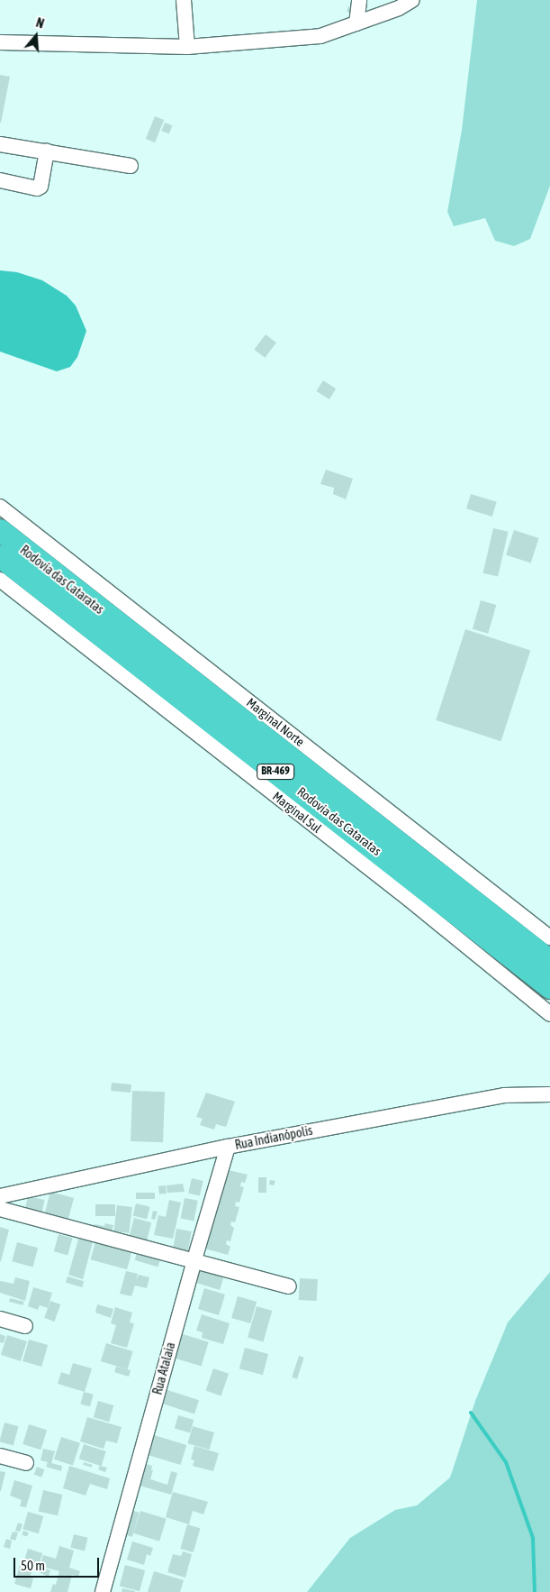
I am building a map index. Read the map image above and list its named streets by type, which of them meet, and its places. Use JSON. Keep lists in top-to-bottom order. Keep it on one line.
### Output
{"streets":{"highway":["Rodovía das Cataratas","BR-469"],"street":["Marginal Norte","Marginal Sul","Rua Indianópolis","Rua Atalaia"]},"crossings":[["Rua Indianópolis","Rua Atalaia"]],"scale_bar":"50 m","north":"top"}
